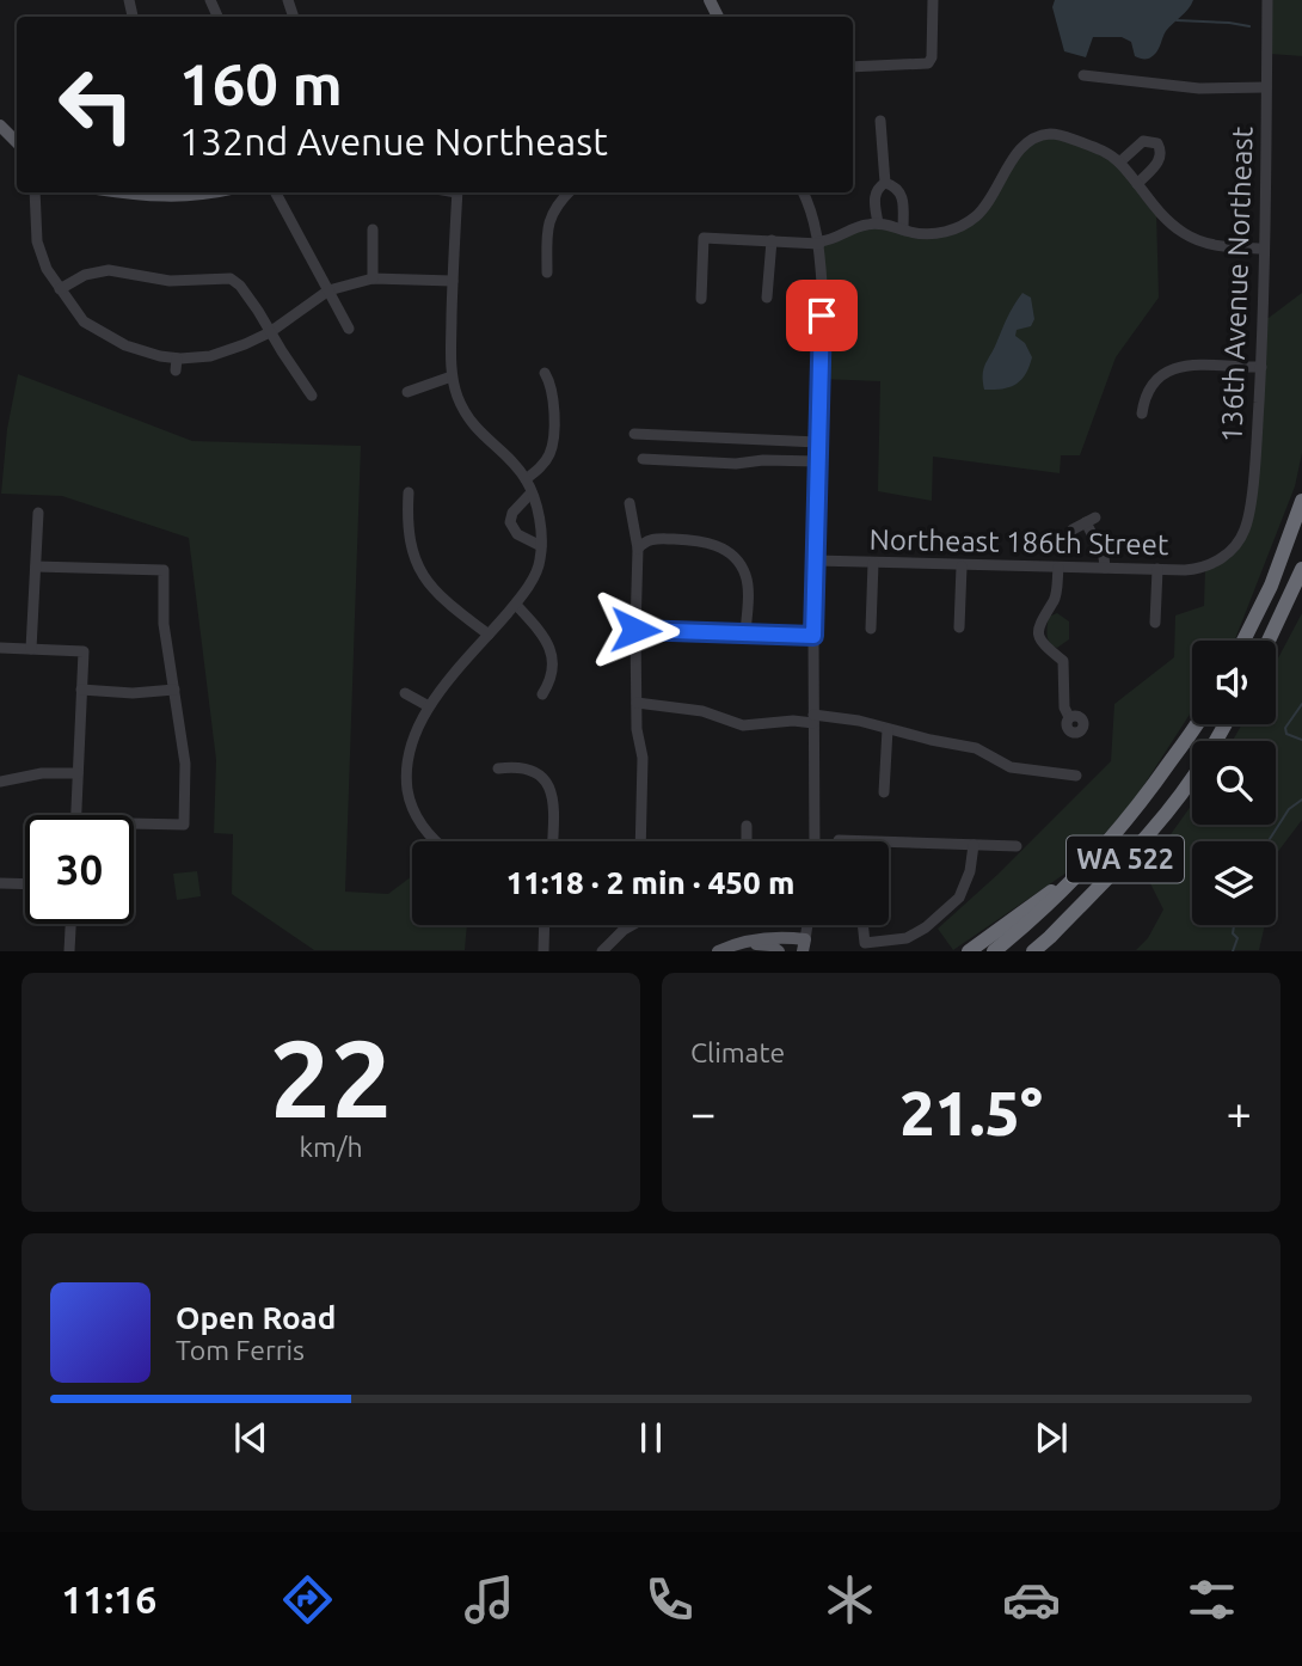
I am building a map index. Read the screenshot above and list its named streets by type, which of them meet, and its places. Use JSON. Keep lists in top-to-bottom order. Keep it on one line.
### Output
{"streets":{"highway":["WA 522"],"street":["136th Avenue Northeast","Northeast 186th Street"]},"crossings":[["136th Avenue Northeast","Northeast 186th Street"]],"page":{"turn":["160 m","132nd Avenue Northeast"],"limit":"30","trip":"11:18 · 2 min · 450 m","tile":[["22","km/h"],"Climate"],"heat":["−","21.5°","+"],"song":["Open Road","Tom Ferris"],"tabs":"11:16"}}
